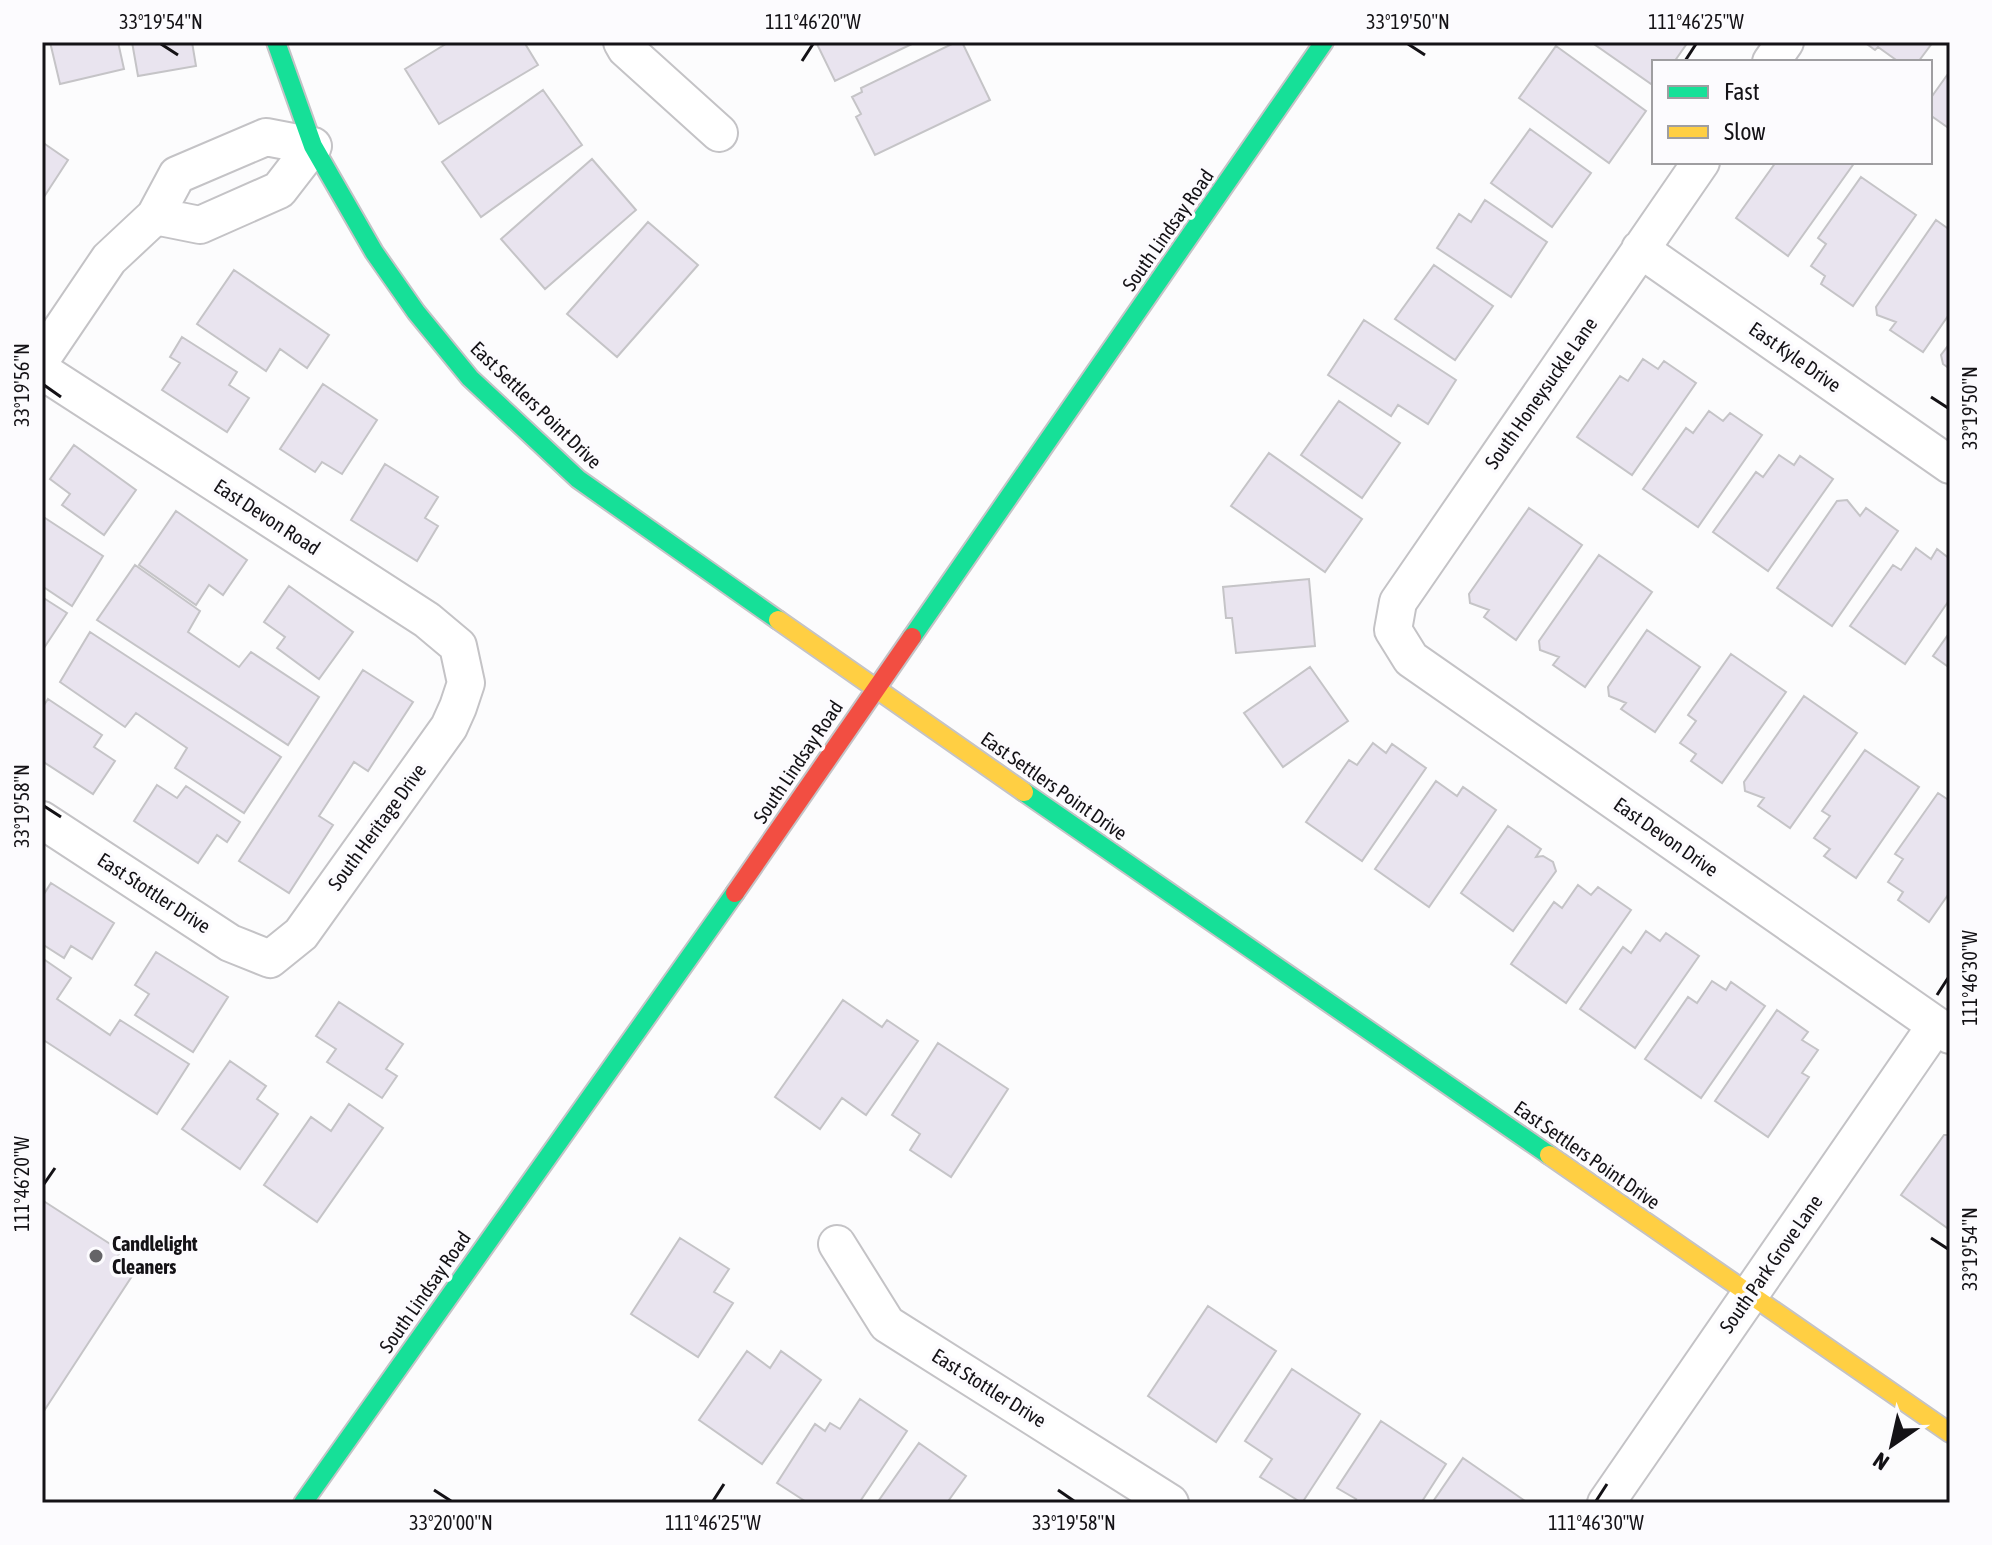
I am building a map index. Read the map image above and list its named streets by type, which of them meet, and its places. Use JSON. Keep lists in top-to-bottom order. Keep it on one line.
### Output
{"streets":{"street":["South Lindsay Road","East Kyle Drive","South Honeysuckle Lane","East Settlers Point Drive","East Devon Road","South Heritage Drive","East Devon Drive","East Stottler Drive","South Park Grove Lane"]},"crossings":[["South Lindsay Road","East Settlers Point Drive"],["East Kyle Drive","South Honeysuckle Lane"],["South Honeysuckle Lane","East Devon Drive"],["East Settlers Point Drive","South Park Grove Lane"],["East Devon Road","South Heritage Drive"],["South Heritage Drive","East Stottler Drive"],["East Devon Drive","South Park Grove Lane"]],"places":["Candlelight Cleaners"],"legend":["Fast","Slow"],"north":"bottom left","coordinates":["33°19'54\"N","111°46'20\"W","33°19'50\"N","111°46'25\"W","33°19'56\"N","33°19'58\"N","111°46'30\"W","33°20'00\"N"]}
